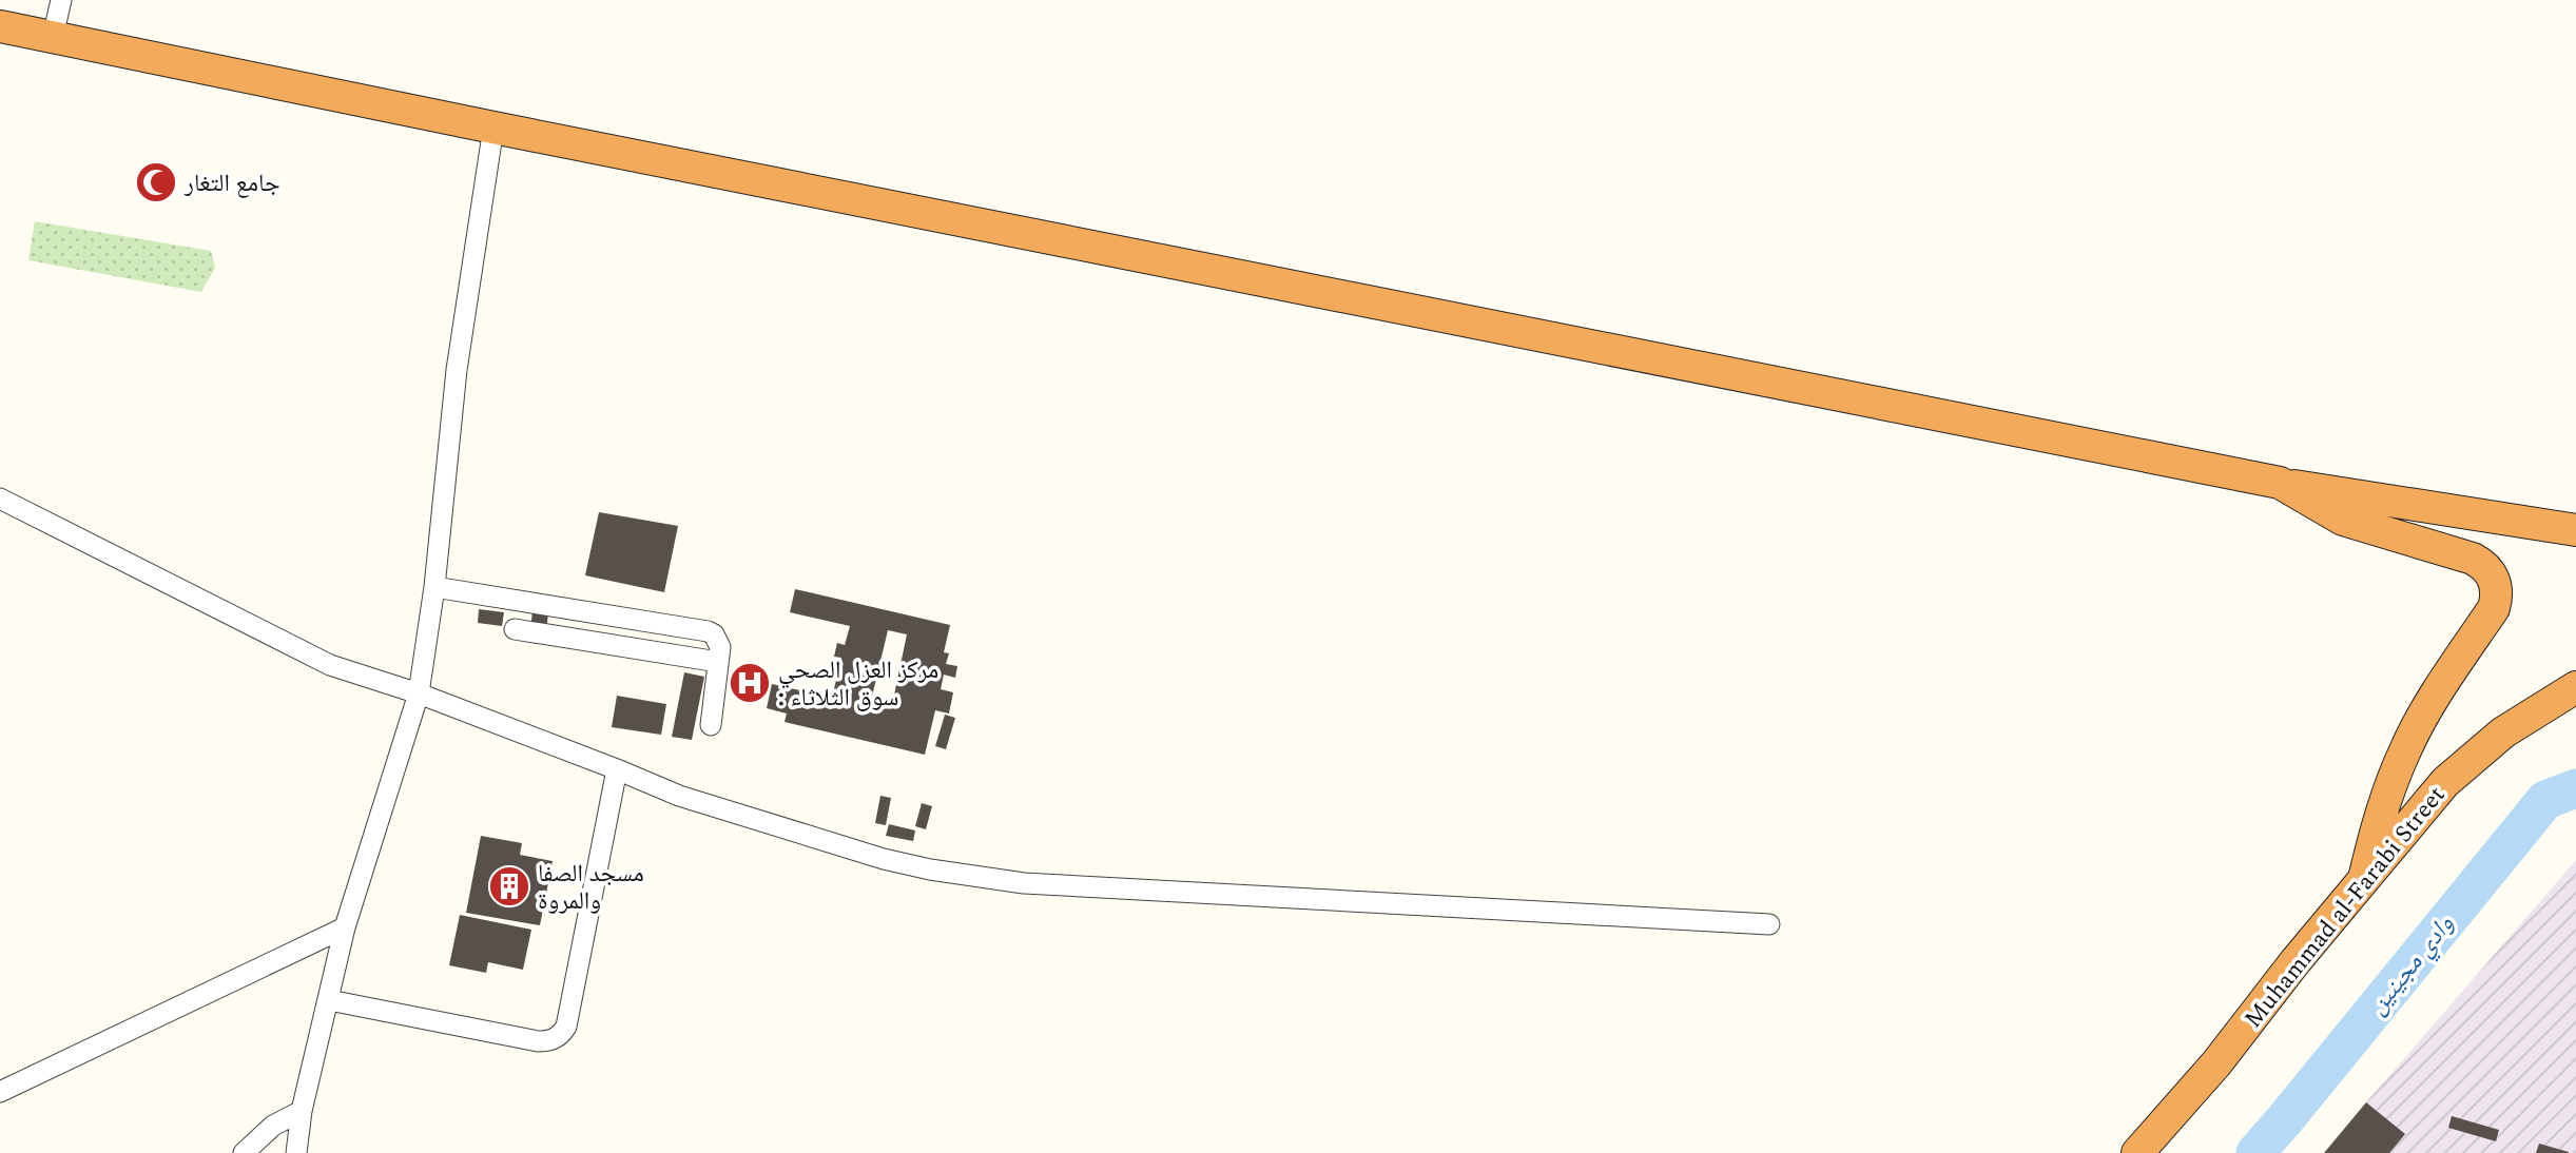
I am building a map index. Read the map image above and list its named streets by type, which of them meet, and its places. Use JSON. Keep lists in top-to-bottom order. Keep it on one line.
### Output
{"streets":{"highway":["Muhammad al-Farabi Street"]},"water":["وادي مجينين"],"places":{"mosque":["جامع التغار"],"hospital":["مركز العزل الصحي : سوق الثلاثاء"],"building":["مسجد الصفا والمروة"]}}
